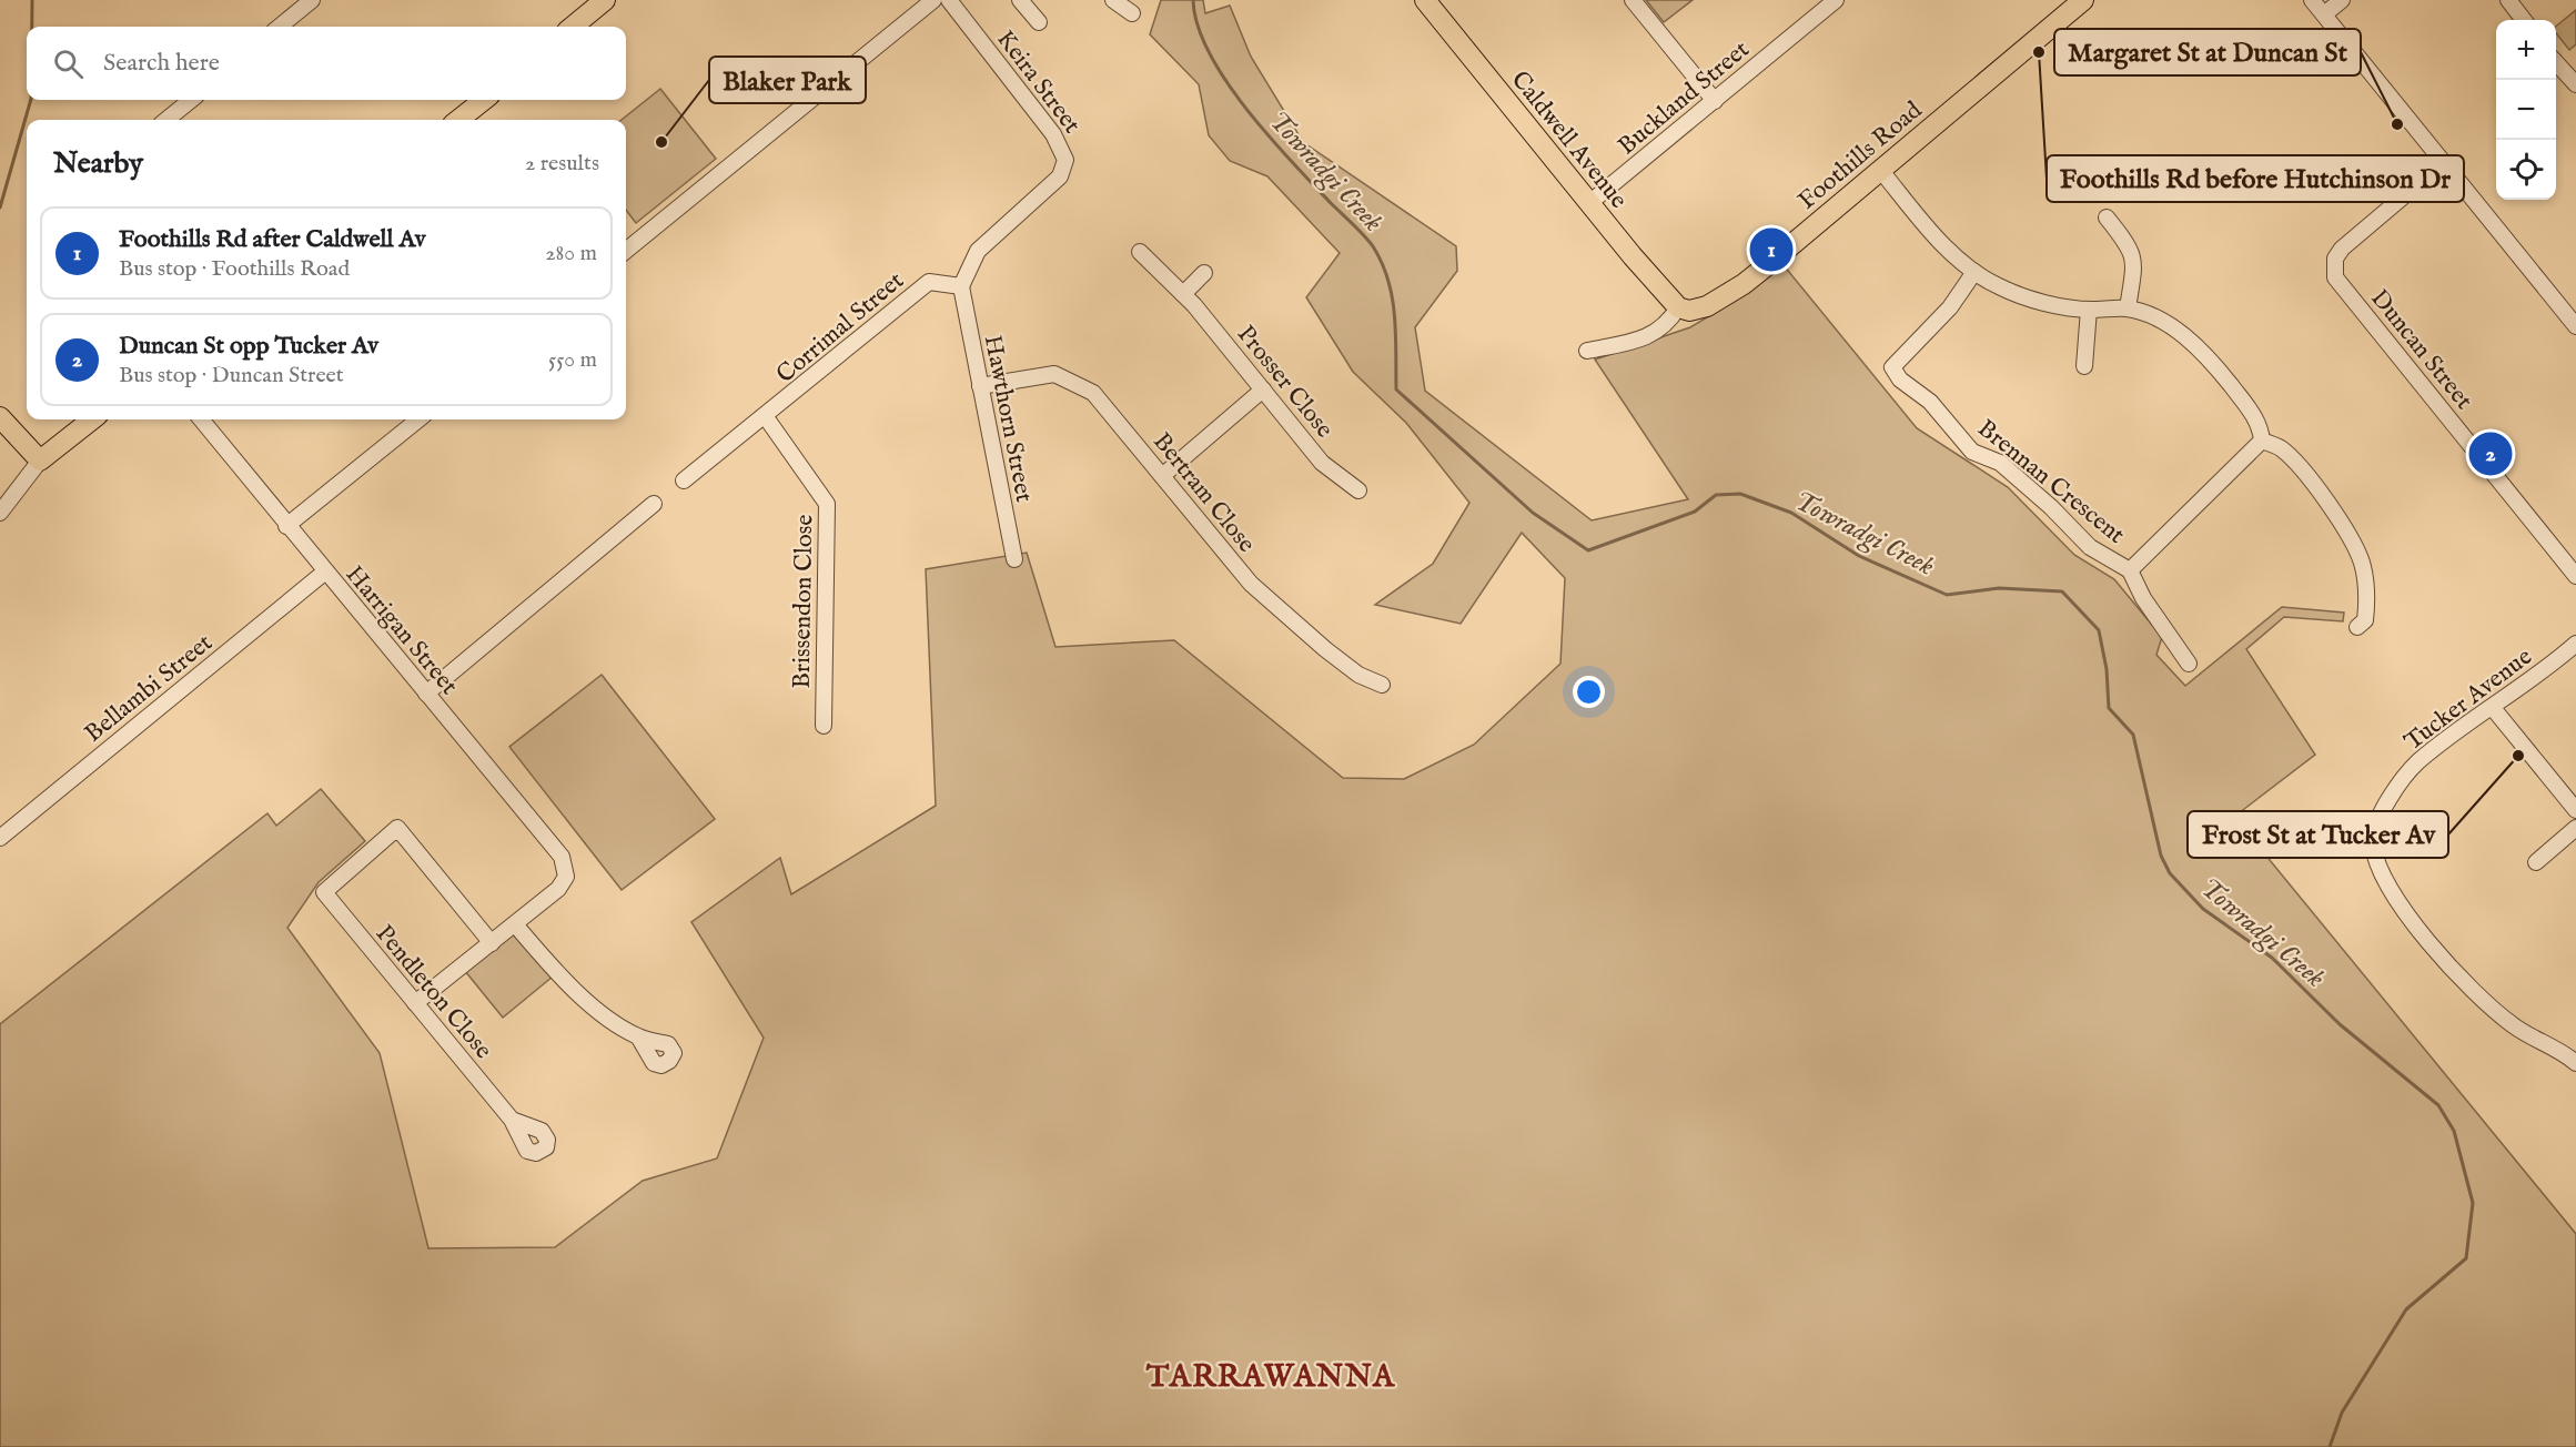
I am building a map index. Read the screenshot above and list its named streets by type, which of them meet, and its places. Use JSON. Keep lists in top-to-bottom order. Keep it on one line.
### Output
{"streets":{"main road":["Caldwell Avenue","Foothills Road"],"street":["Keira Street","Buckland Street","Corrimal Street","Duncan Street","Prosser Close","Hawthorn Street","Brennan Crescent","Bertram Close","Brissendon Close","Harrigan Street","Bellambi Street","Tucker Avenue","Pendleton Close"]},"crossings":[["Keira Street","Corrimal Street"],["Keira Street","Hawthorn Street"],["Buckland Street","Caldwell Avenue"],["Caldwell Avenue","Foothills Road"],["Corrimal Street","Hawthorn Street"],["Corrimal Street","Brissendon Close"],["Hawthorn Street","Bertram Close"],["Harrigan Street","Bellambi Street"]],"districts":["TARRAWANNA"],"water":["Towradgi Creek"],"places":["Foothills Rd before Hutchinson Dr","Margaret St at Duncan St","Blaker Park","Frost St at Tucker Av"],"page":{"map_buttons":["+","−"],"search":"Search here","heading":["Nearby","2 results"],"list":[{"mark":"1","name":"Foothills Rd after Caldwell Av","note":"Bus stop · Foothills Road","value":"280 m"},{"mark":"2","name":"Duncan St opp Tucker Av","note":"Bus stop · Duncan Street","value":"550 m"}],"pins":["1","2"]}}
